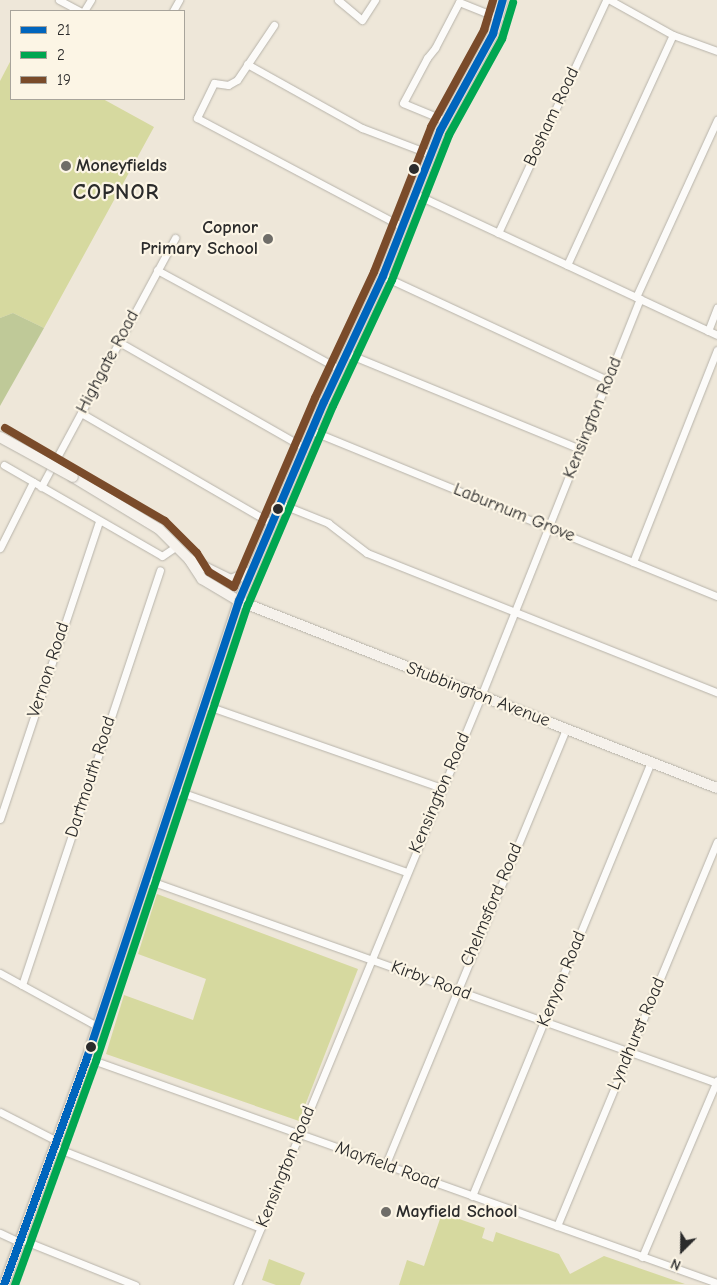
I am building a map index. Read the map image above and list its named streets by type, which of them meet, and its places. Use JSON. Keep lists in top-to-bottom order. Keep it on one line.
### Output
{"streets":{"street":["Bosham Road","Highgate Road","Kensington Road","Laburnum Grove","Vernon Road","Stubbington Avenue","Dartmouth Road","Chelmsford Road","Kenyon Road","Kirby Road","Lyndhurst Road","Mayfield Road"]},"crossings":[["Kensington Road","Laburnum Grove"],["Kensington Road","Stubbington Avenue"],["Kensington Road","Kirby Road"],["Kensington Road","Mayfield Road"],["Stubbington Avenue","Chelmsford Road"],["Stubbington Avenue","Kenyon Road"],["Chelmsford Road","Kirby Road"],["Chelmsford Road","Mayfield Road"],["Kenyon Road","Kirby Road"],["Kenyon Road","Mayfield Road"],["Kirby Road","Lyndhurst Road"],["Lyndhurst Road","Mayfield Road"]],"districts":["COPNOR"],"places":["Moneyfields","Copnor Primary School","Mayfield School"],"lines":["transit line 21","transit line 19","transit line 2"],"legend":["21","2","19"],"north":"bottom left"}
